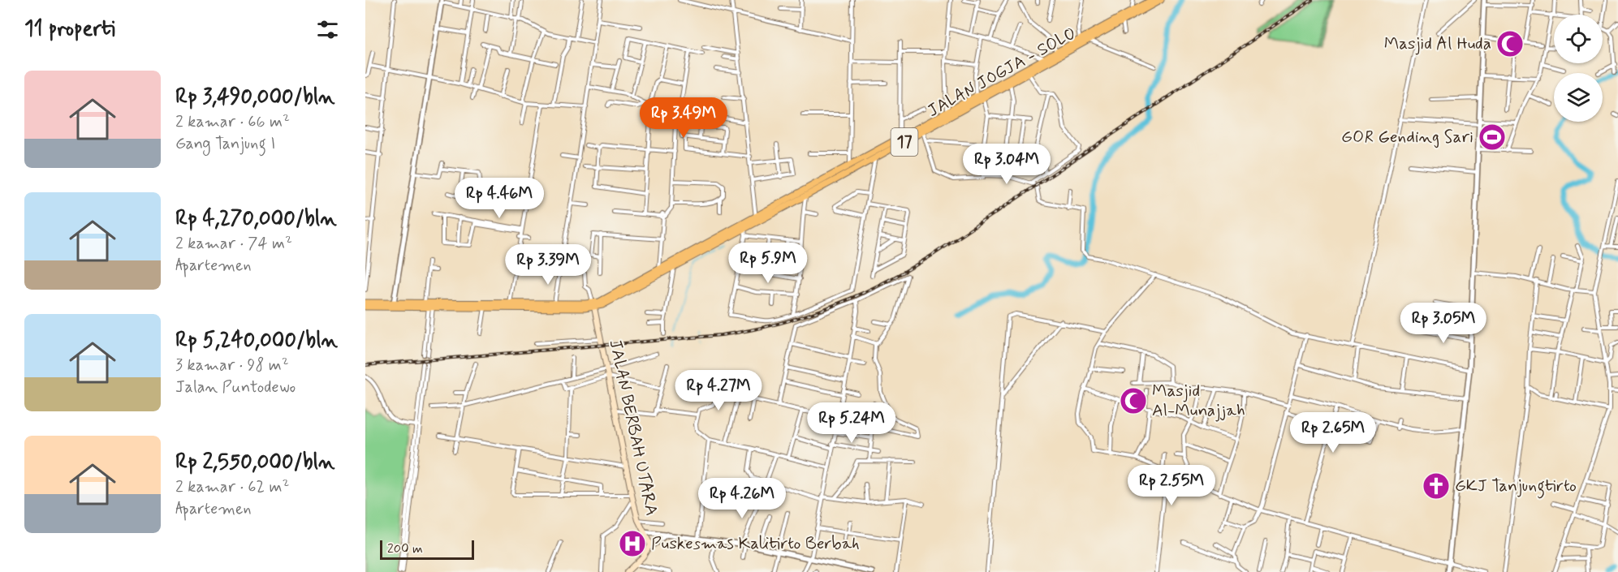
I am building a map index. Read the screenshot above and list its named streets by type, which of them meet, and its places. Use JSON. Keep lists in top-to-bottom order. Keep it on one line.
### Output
{"streets":{"highway":["JALAN JOGJA - SOLO","17"],"main road":["JALAN BERBAH UTARA"]},"crossings":[["JALAN JOGJA - SOLO","JALAN BERBAH UTARA"]],"places":{"mosque":["Masjid Al Huda","Masjid Al-Munajjah"],"sports":["GOR Gending Sari"],"church":["GKJ Tanjungtirto"],"hospital":["Puskesmas Kalitirto Berbah"]},"scale_bar":"200 m","page":{"heading":"11 properti","list":[{"name":"Rp 3,490,000/bln","note":"2 kamar · 66 m² · Gang Tanjung I"},{"name":"Rp 4,270,000/bln","note":"2 kamar · 74 m² · Apartemen"},{"name":"Rp 5,240,000/bln","note":"3 kamar · 98 m² · Jalan Puntodewo"},{"name":"Rp 2,550,000/bln","note":"2 kamar · 62 m² · Apartemen"}],"price":["Rp 3.49M","Rp 3.04M","Rp 4.46M","Rp 5.9M","Rp 3.39M","Rp 3.05M","Rp 4.27M","Rp 5.24M","Rp 2.65M","Rp 2.55M","Rp 4.26M"],"scale":"200 m"}}
